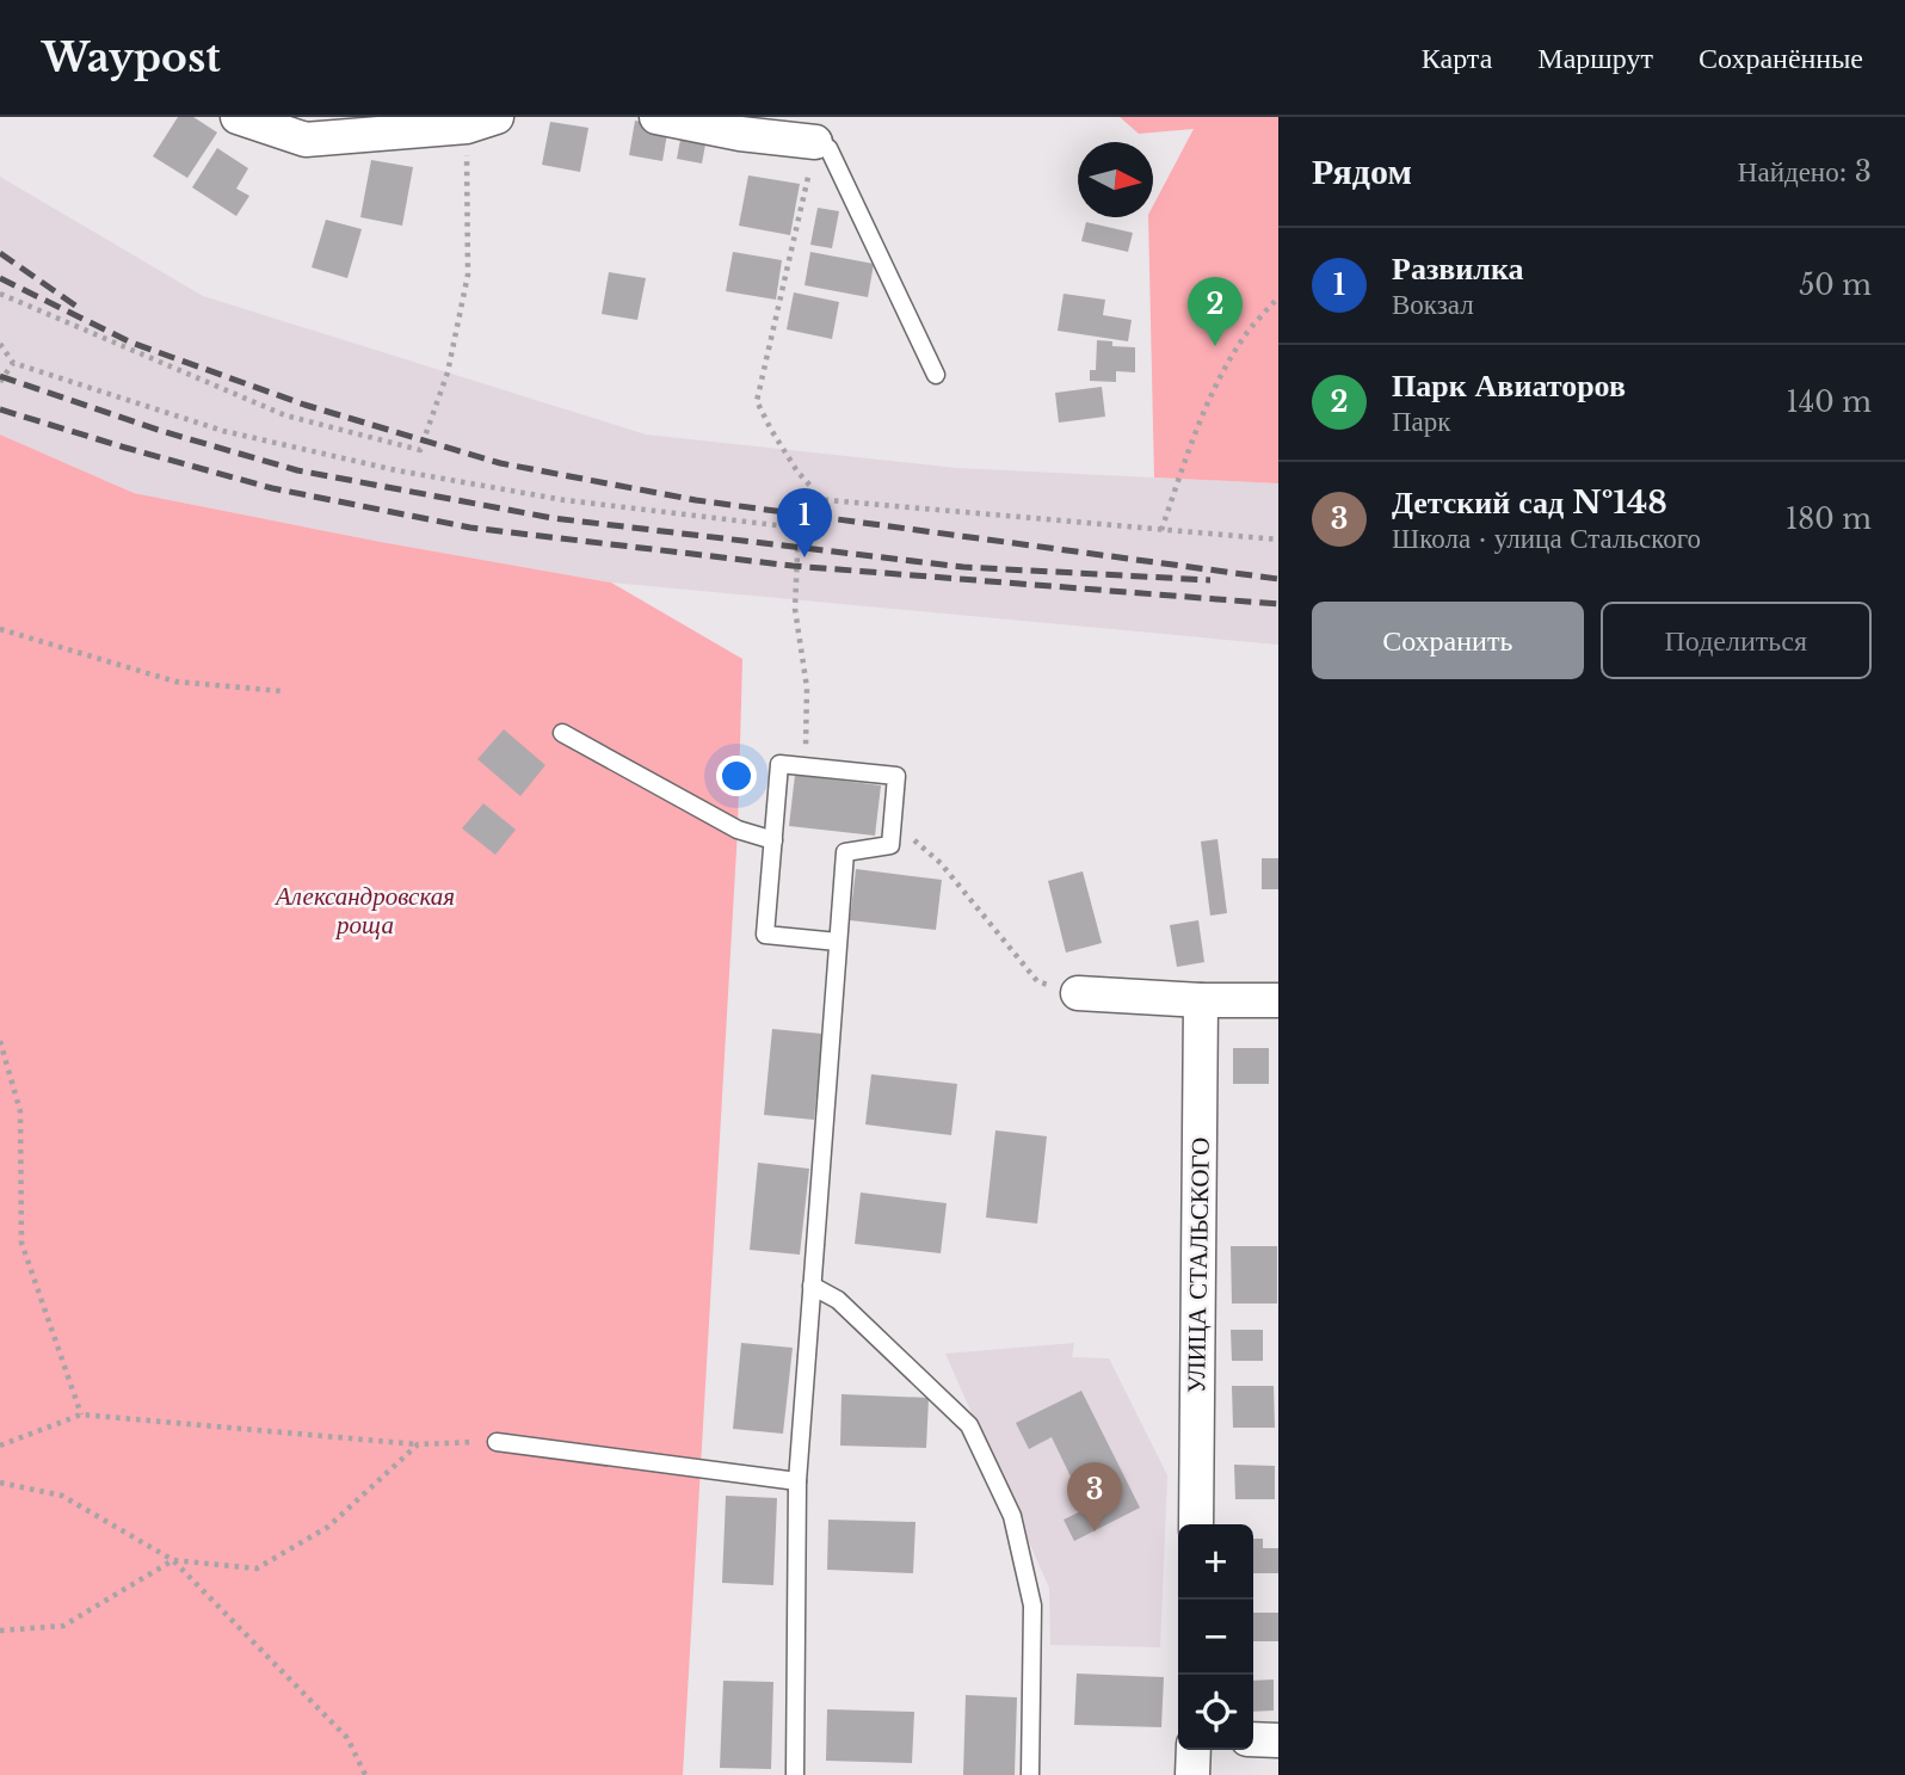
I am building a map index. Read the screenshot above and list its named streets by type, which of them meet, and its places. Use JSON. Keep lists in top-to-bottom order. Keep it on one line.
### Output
{"streets":{"street":["УЛИЦА СТАЛЬСКОГО"]},"parks":["Александровская роща"],"north":"right","page":{"header":"Waypost","nav":["Карта","Маршрут","Сохранённые"],"heading":["Рядом","Найдено: 3"],"list":[{"mark":"1","name":"Развилка","note":"Вокзал","value":"50 m"},{"mark":"2","name":"Парк Авиаторов","note":"Парк","value":"140 m"},{"mark":"3","name":"Детский сад №148","note":"Школа · улица Стальского","value":"180 m"}],"pins":["2","1","3"],"buttons":["Сохранить","Поделиться"],"map_buttons":["+","−"]}}
